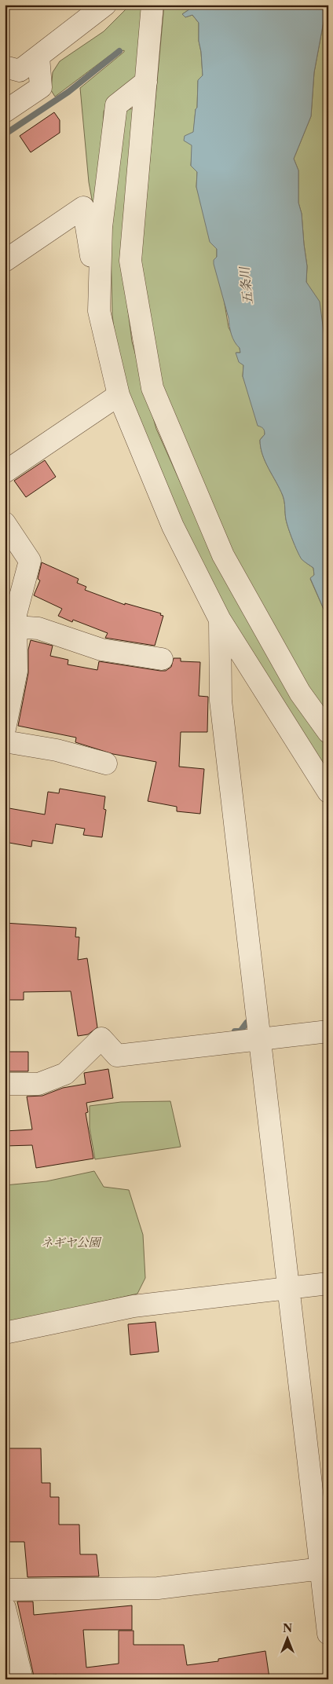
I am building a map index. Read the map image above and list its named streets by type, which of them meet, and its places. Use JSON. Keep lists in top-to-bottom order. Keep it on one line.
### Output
{"water":["五条川"],"parks":["ネギヤ公園"],"north":"top"}
